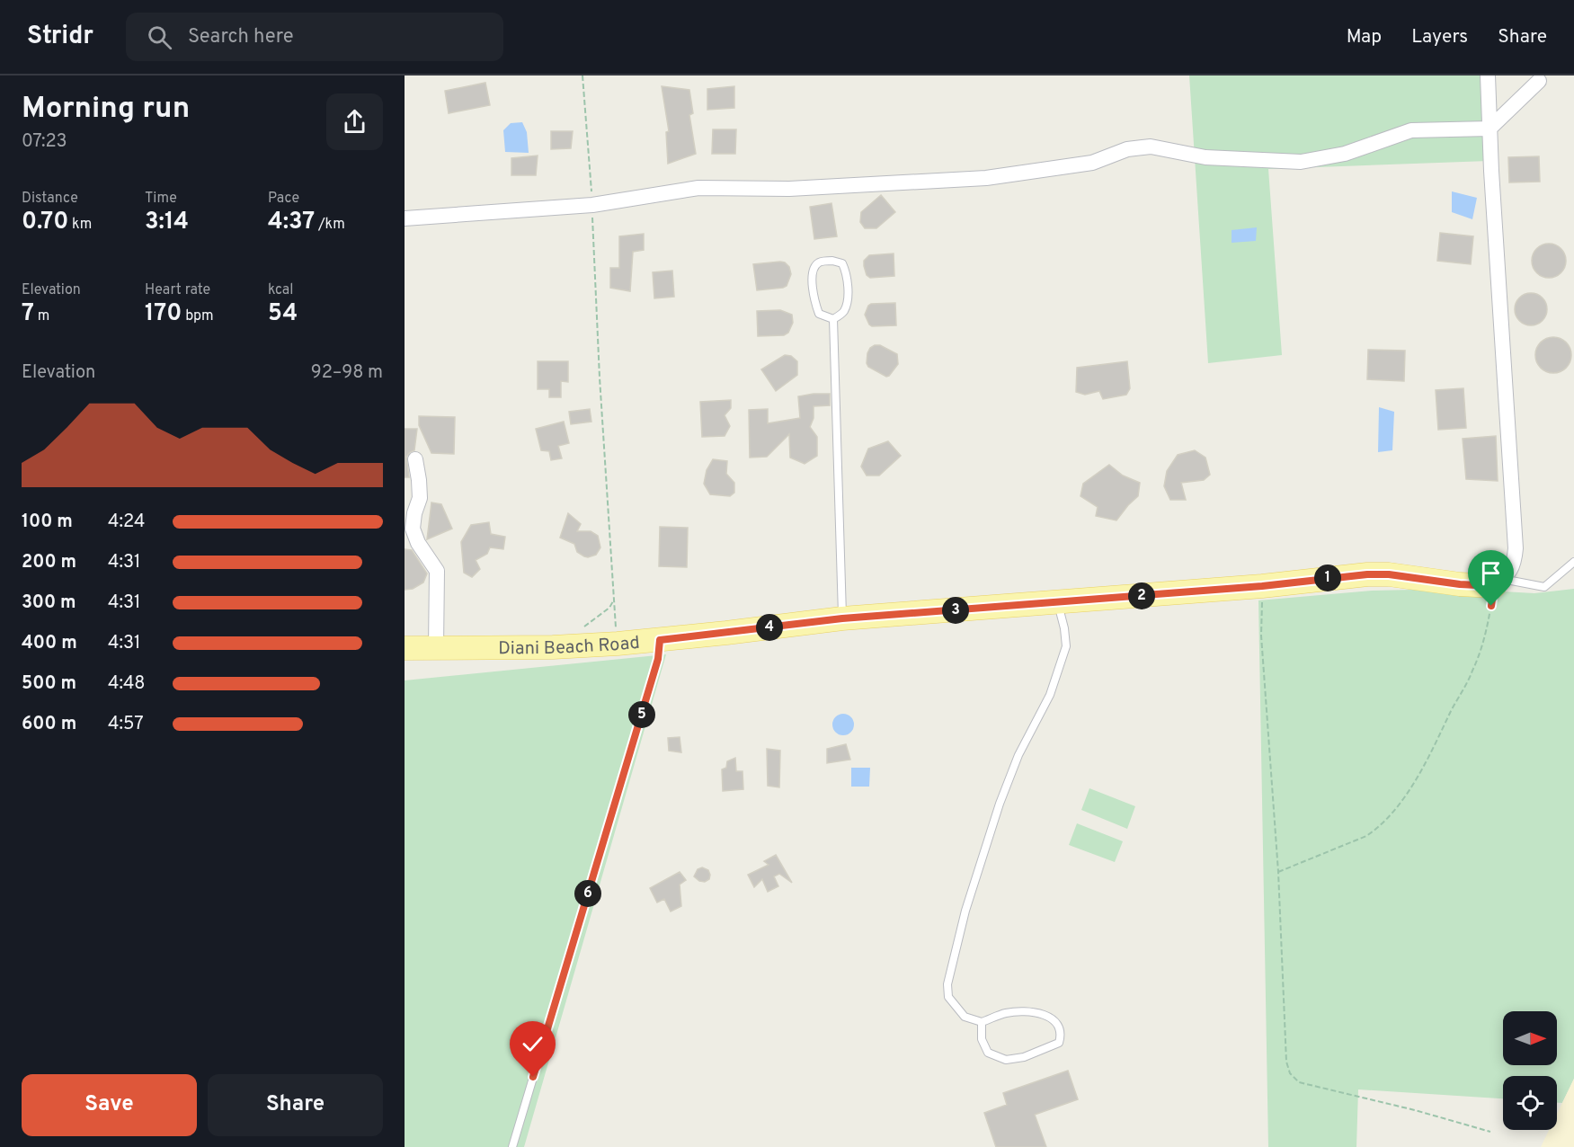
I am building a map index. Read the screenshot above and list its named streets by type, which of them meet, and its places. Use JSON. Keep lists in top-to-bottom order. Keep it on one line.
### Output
{"streets":{"main road":["Diani Beach Road"]},"north":"right","page":{"header":"Stridr","search":"Search here","nav":["Map","Layers","Share"],"heading":["Morning run","07:23"],"stats":[["Distance","0.70 km"],["Time","3:14"],["Pace","4:37 /km"],["Elevation","7 m"],["Heart rate","170 bpm"],["kcal","54"]],"chart":["Elevation","92–98 m"],"list":[{"name":"100 m","note":"4:24"},{"name":"200 m","note":"4:31"},{"name":"300 m","note":"4:31"},{"name":"400 m","note":"4:31"},{"name":"500 m","note":"4:48"},{"name":"600 m","note":"4:57"}],"pins":["1","2","3","4","5","6"],"buttons":["Save","Share"]}}
